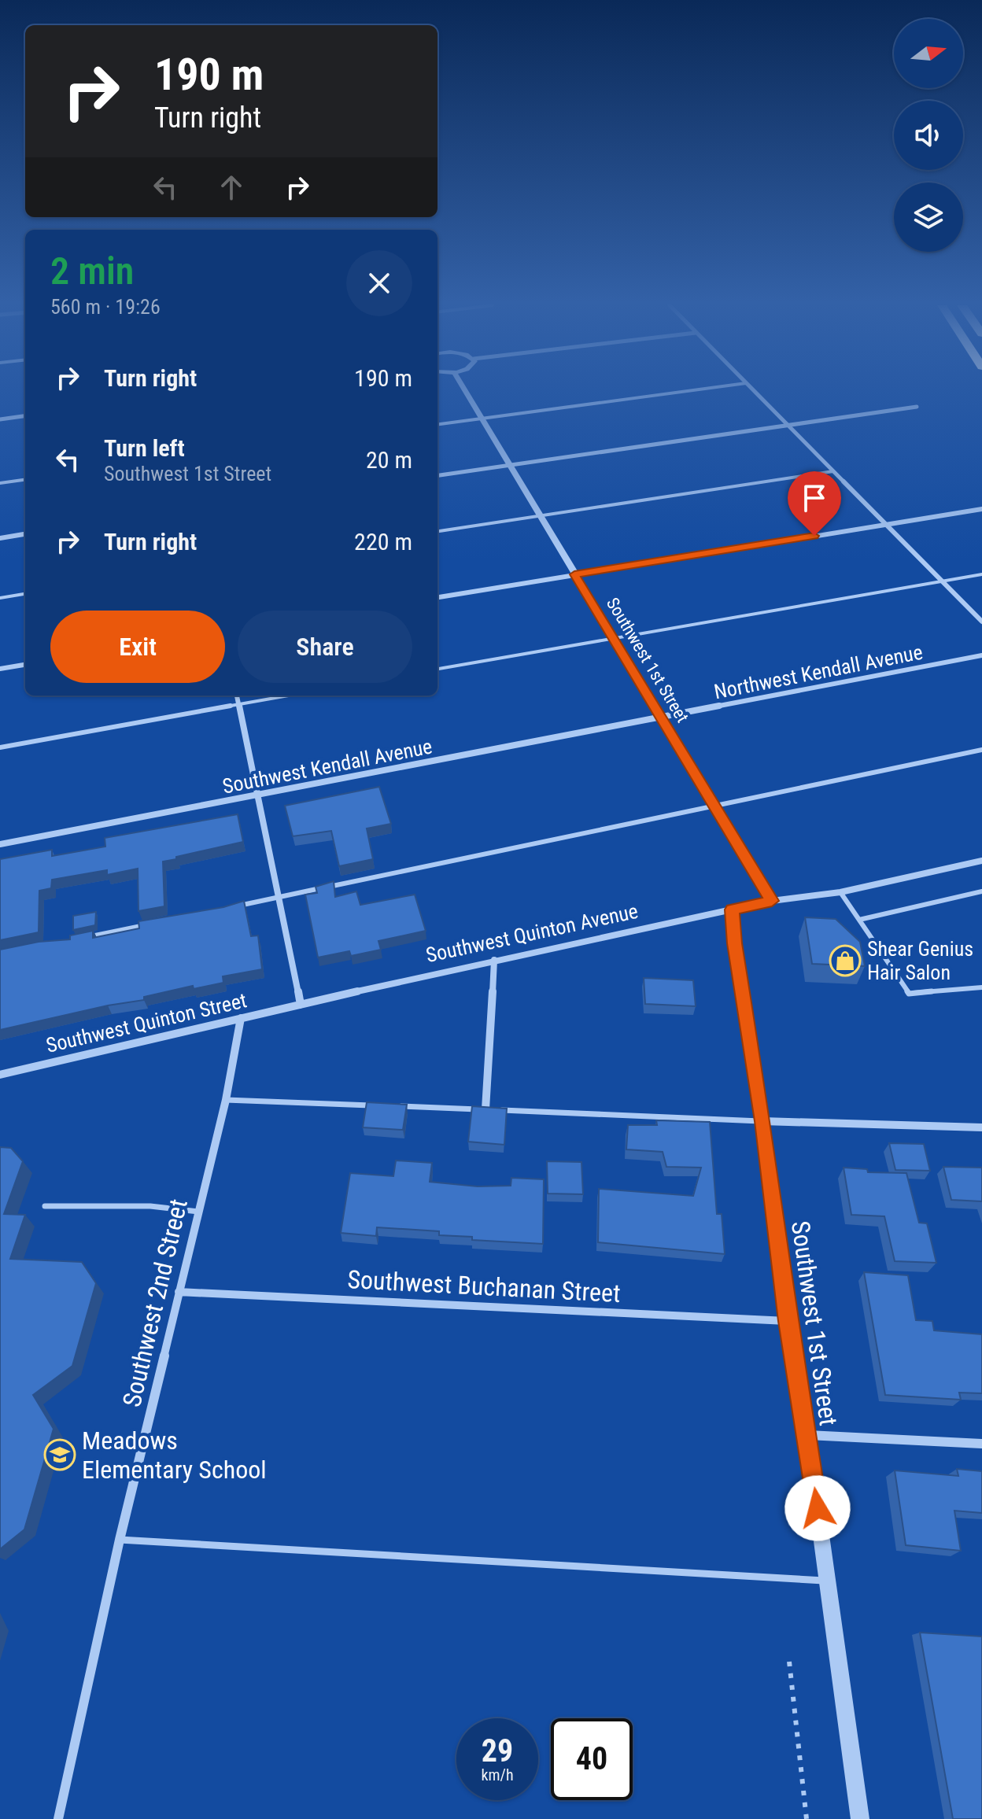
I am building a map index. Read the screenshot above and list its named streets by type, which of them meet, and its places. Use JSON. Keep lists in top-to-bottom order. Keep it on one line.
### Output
{"streets":{"street":["Southwest 1st Street","Northwest Kendall Avenue","Southwest Kendall Avenue","Southwest Quinton Avenue","Southwest Quinton Street","Southwest Buchanan Street","Southwest 2nd Street"]},"crossings":[["Southwest 1st Street","Northwest Kendall Avenue"],["Southwest 1st Street","Southwest Kendall Avenue"],["Southwest 1st Street","Southwest Quinton Avenue"],["Southwest 1st Street","Southwest Buchanan Street"],["Northwest Kendall Avenue","Southwest Kendall Avenue"],["Southwest Quinton Avenue","Southwest Quinton Street"],["Southwest Quinton Street","Southwest 2nd Street"],["Southwest Buchanan Street","Southwest 2nd Street"]],"places":{"shop":["Shear Genius Hair Salon"],"school or university":["Meadows Elementary School"]},"north":"right","page":{"turn":["190 m","Turn right"],"heading":["2 min","560 m · 19:26"],"list":[{"name":"Turn right","value":"190 m"},{"name":"Turn left","note":"Southwest 1st Street","value":"20 m"},{"name":"Turn right","value":"220 m"}],"buttons":["Exit","Share"],"speed":"29 km/h","limit":"40"}}
